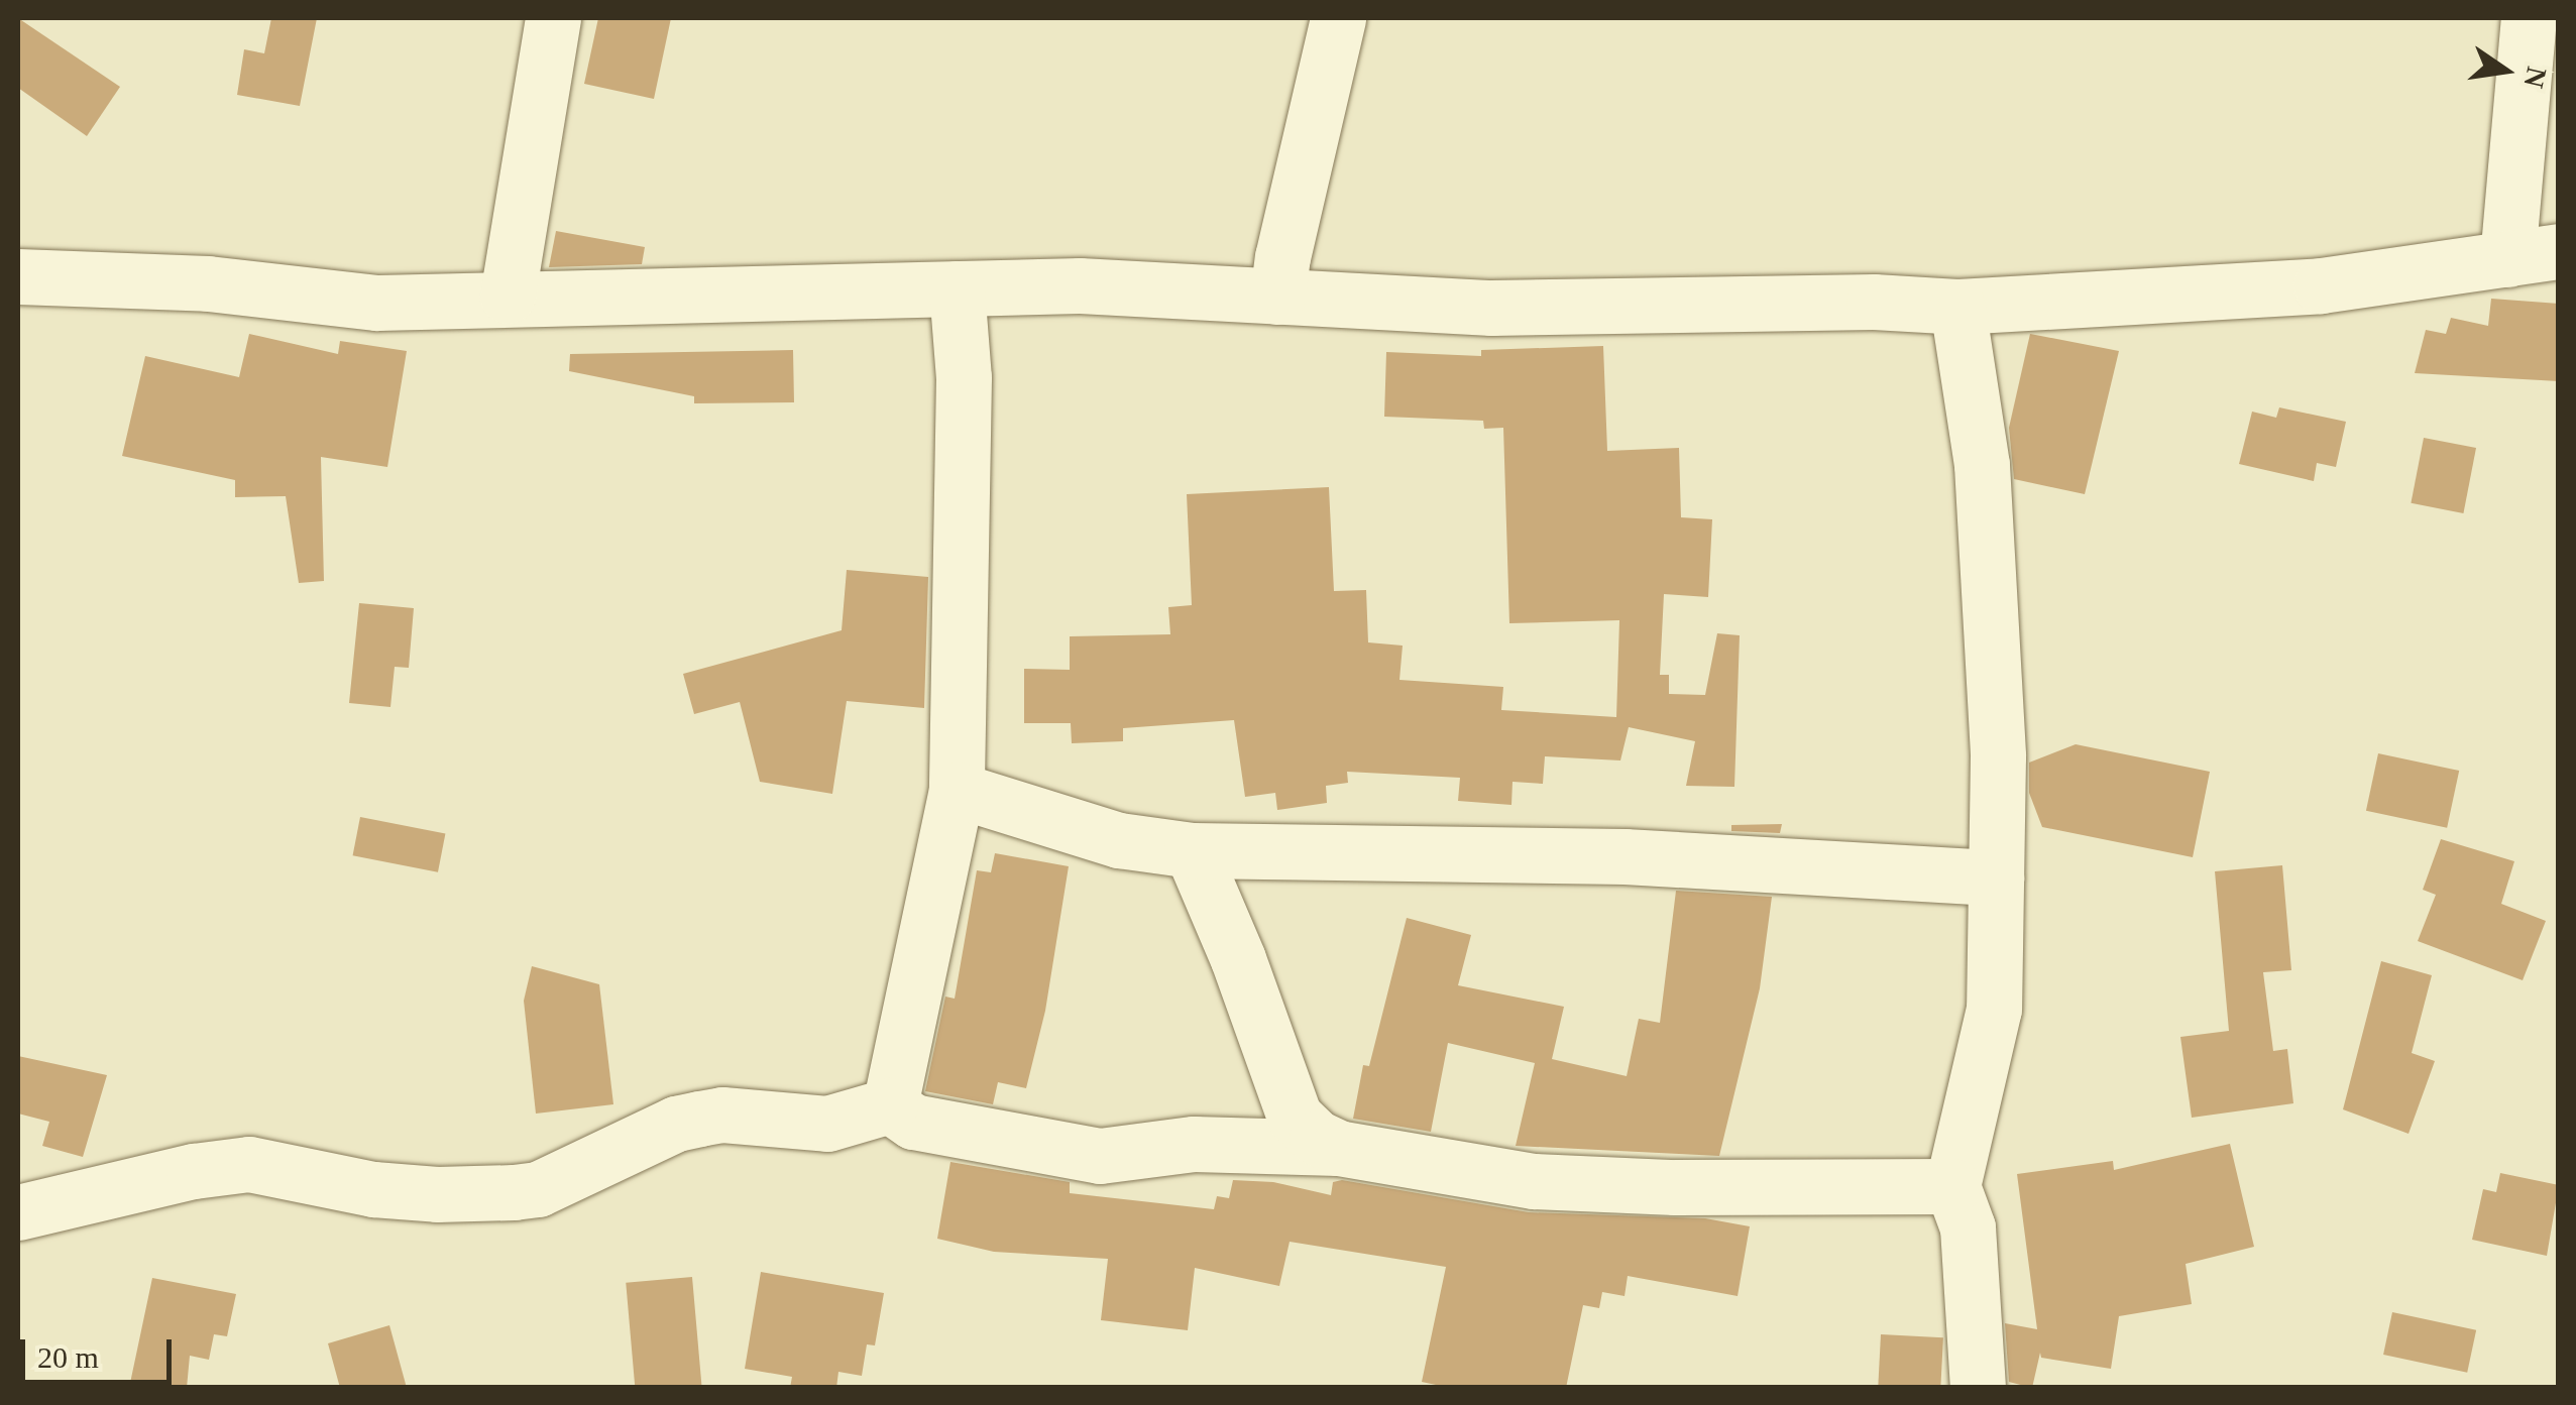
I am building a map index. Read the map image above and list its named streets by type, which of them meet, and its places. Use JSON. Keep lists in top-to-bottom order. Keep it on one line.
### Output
{"scale_bar":"20 m","north":"right"}
